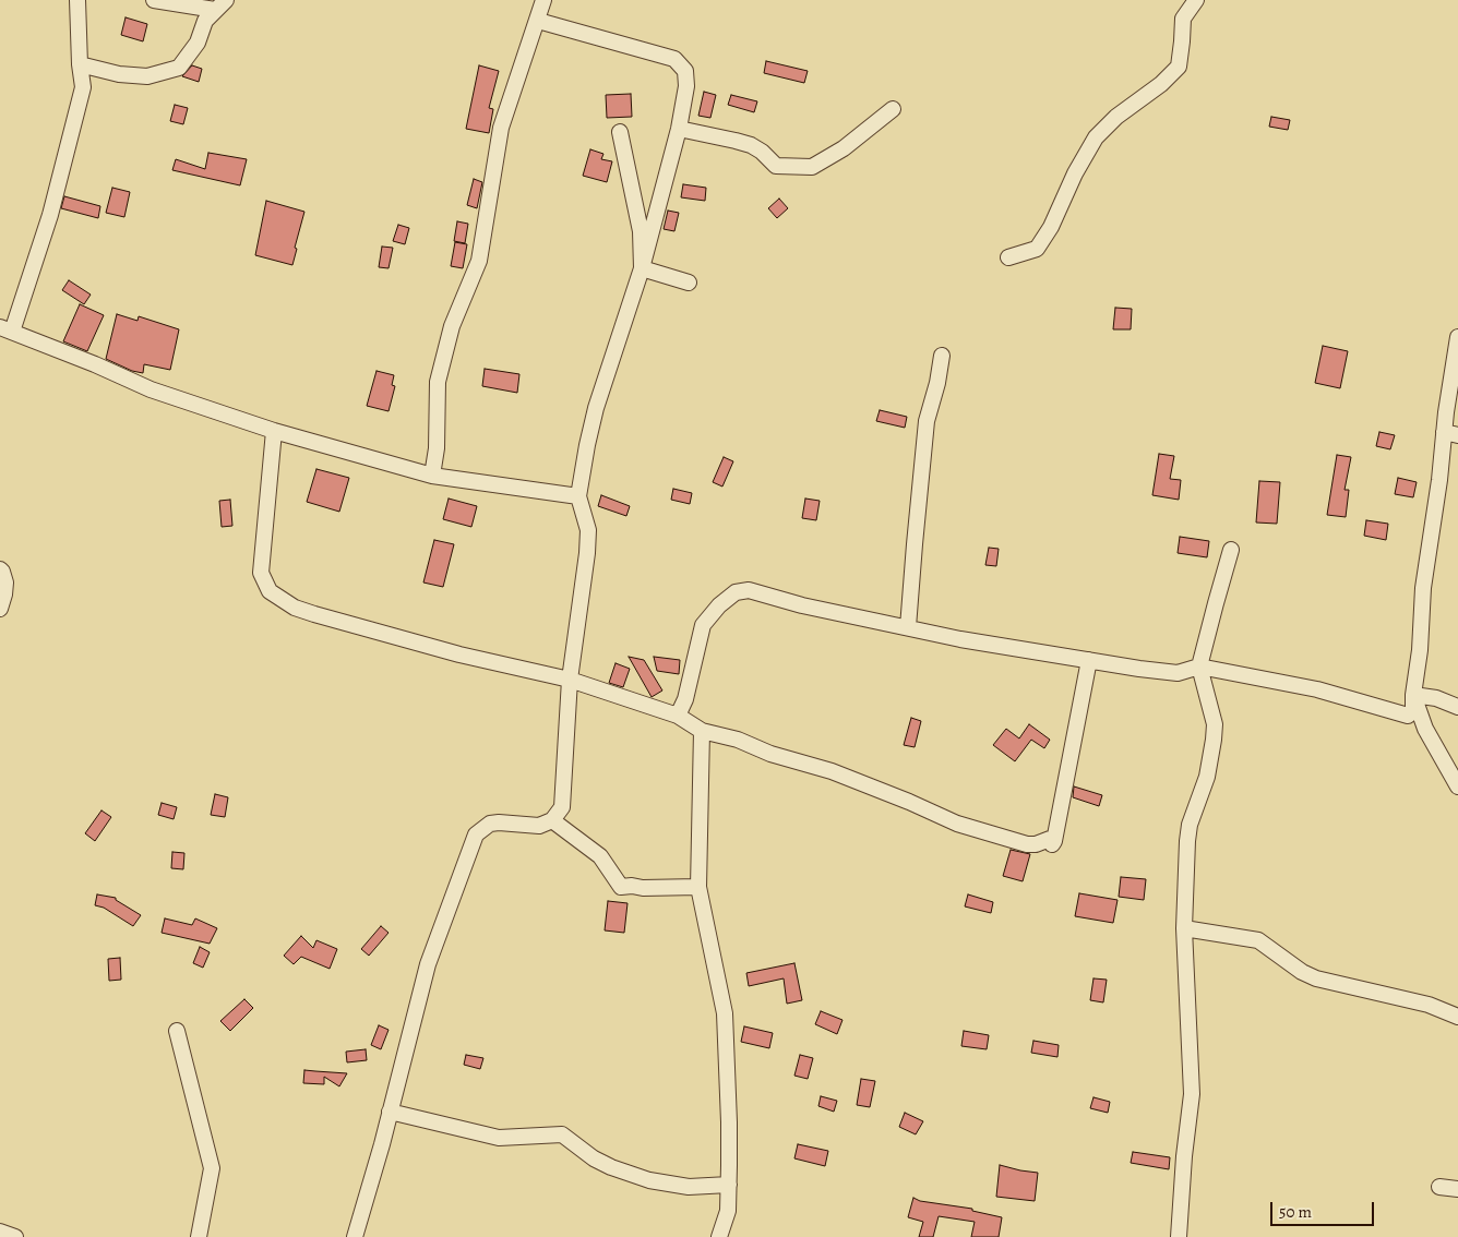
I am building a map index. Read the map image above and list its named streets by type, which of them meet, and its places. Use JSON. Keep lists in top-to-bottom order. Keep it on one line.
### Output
{"scale_bar":"50 m"}
